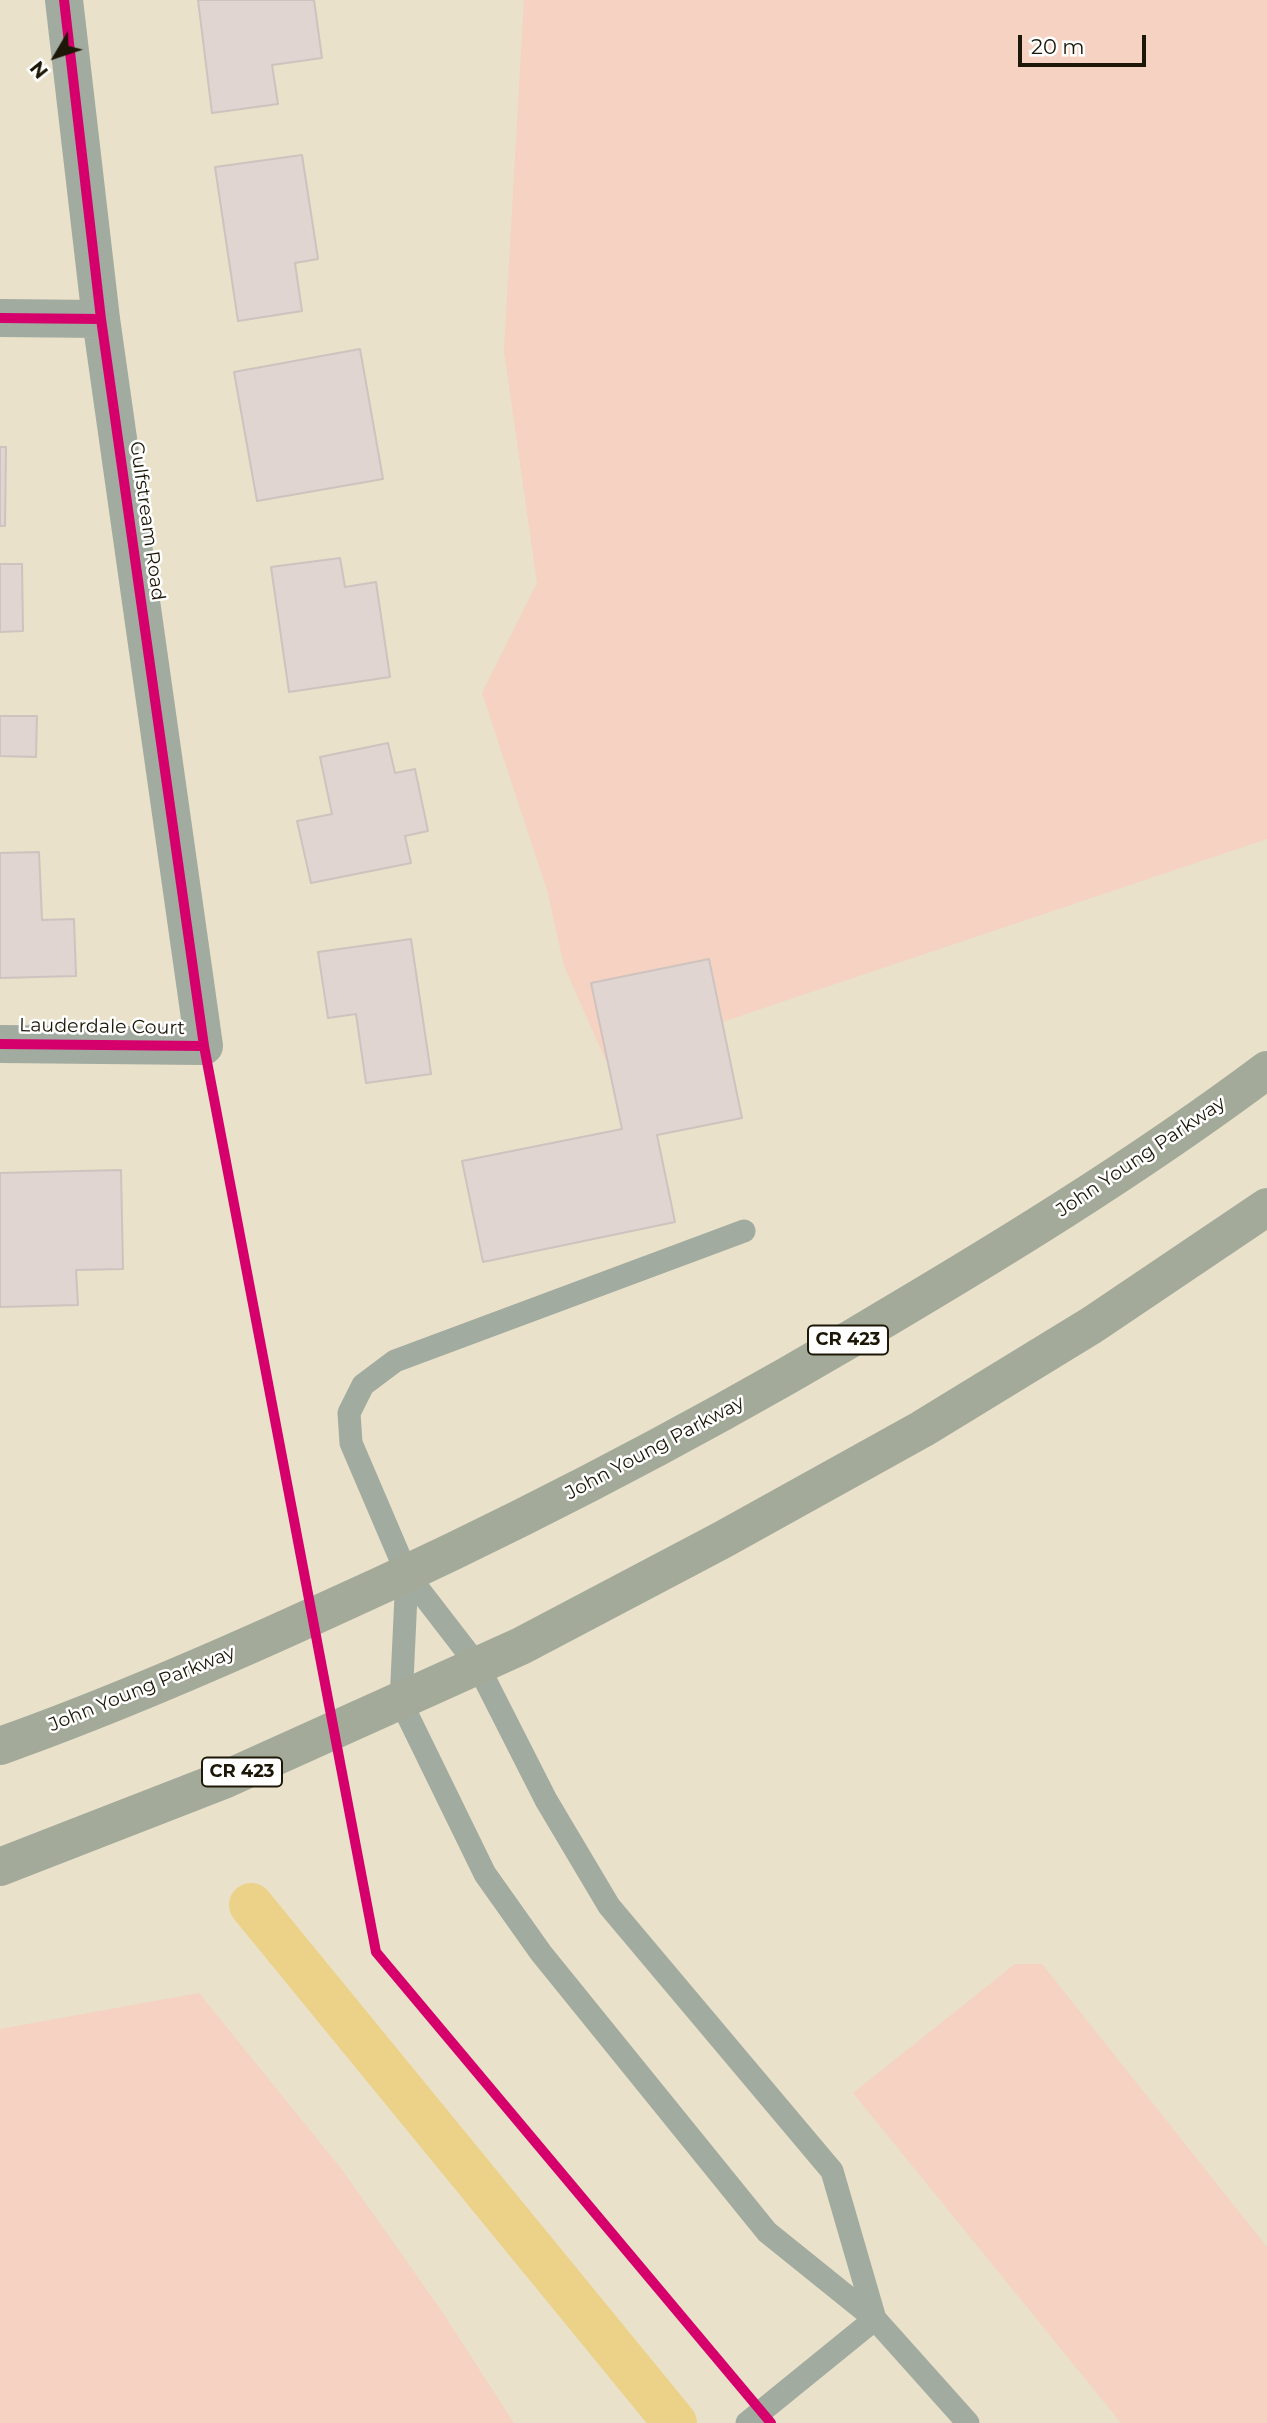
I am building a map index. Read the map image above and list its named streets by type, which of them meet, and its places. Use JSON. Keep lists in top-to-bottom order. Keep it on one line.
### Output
{"streets":{"main road":["John Young Parkway","CR 423"],"street":["Gulfstream Road","Lauderdale Court"]},"crossings":[["Gulfstream Road","Lauderdale Court"]],"scale_bar":"20 m","north":"bottom left"}
